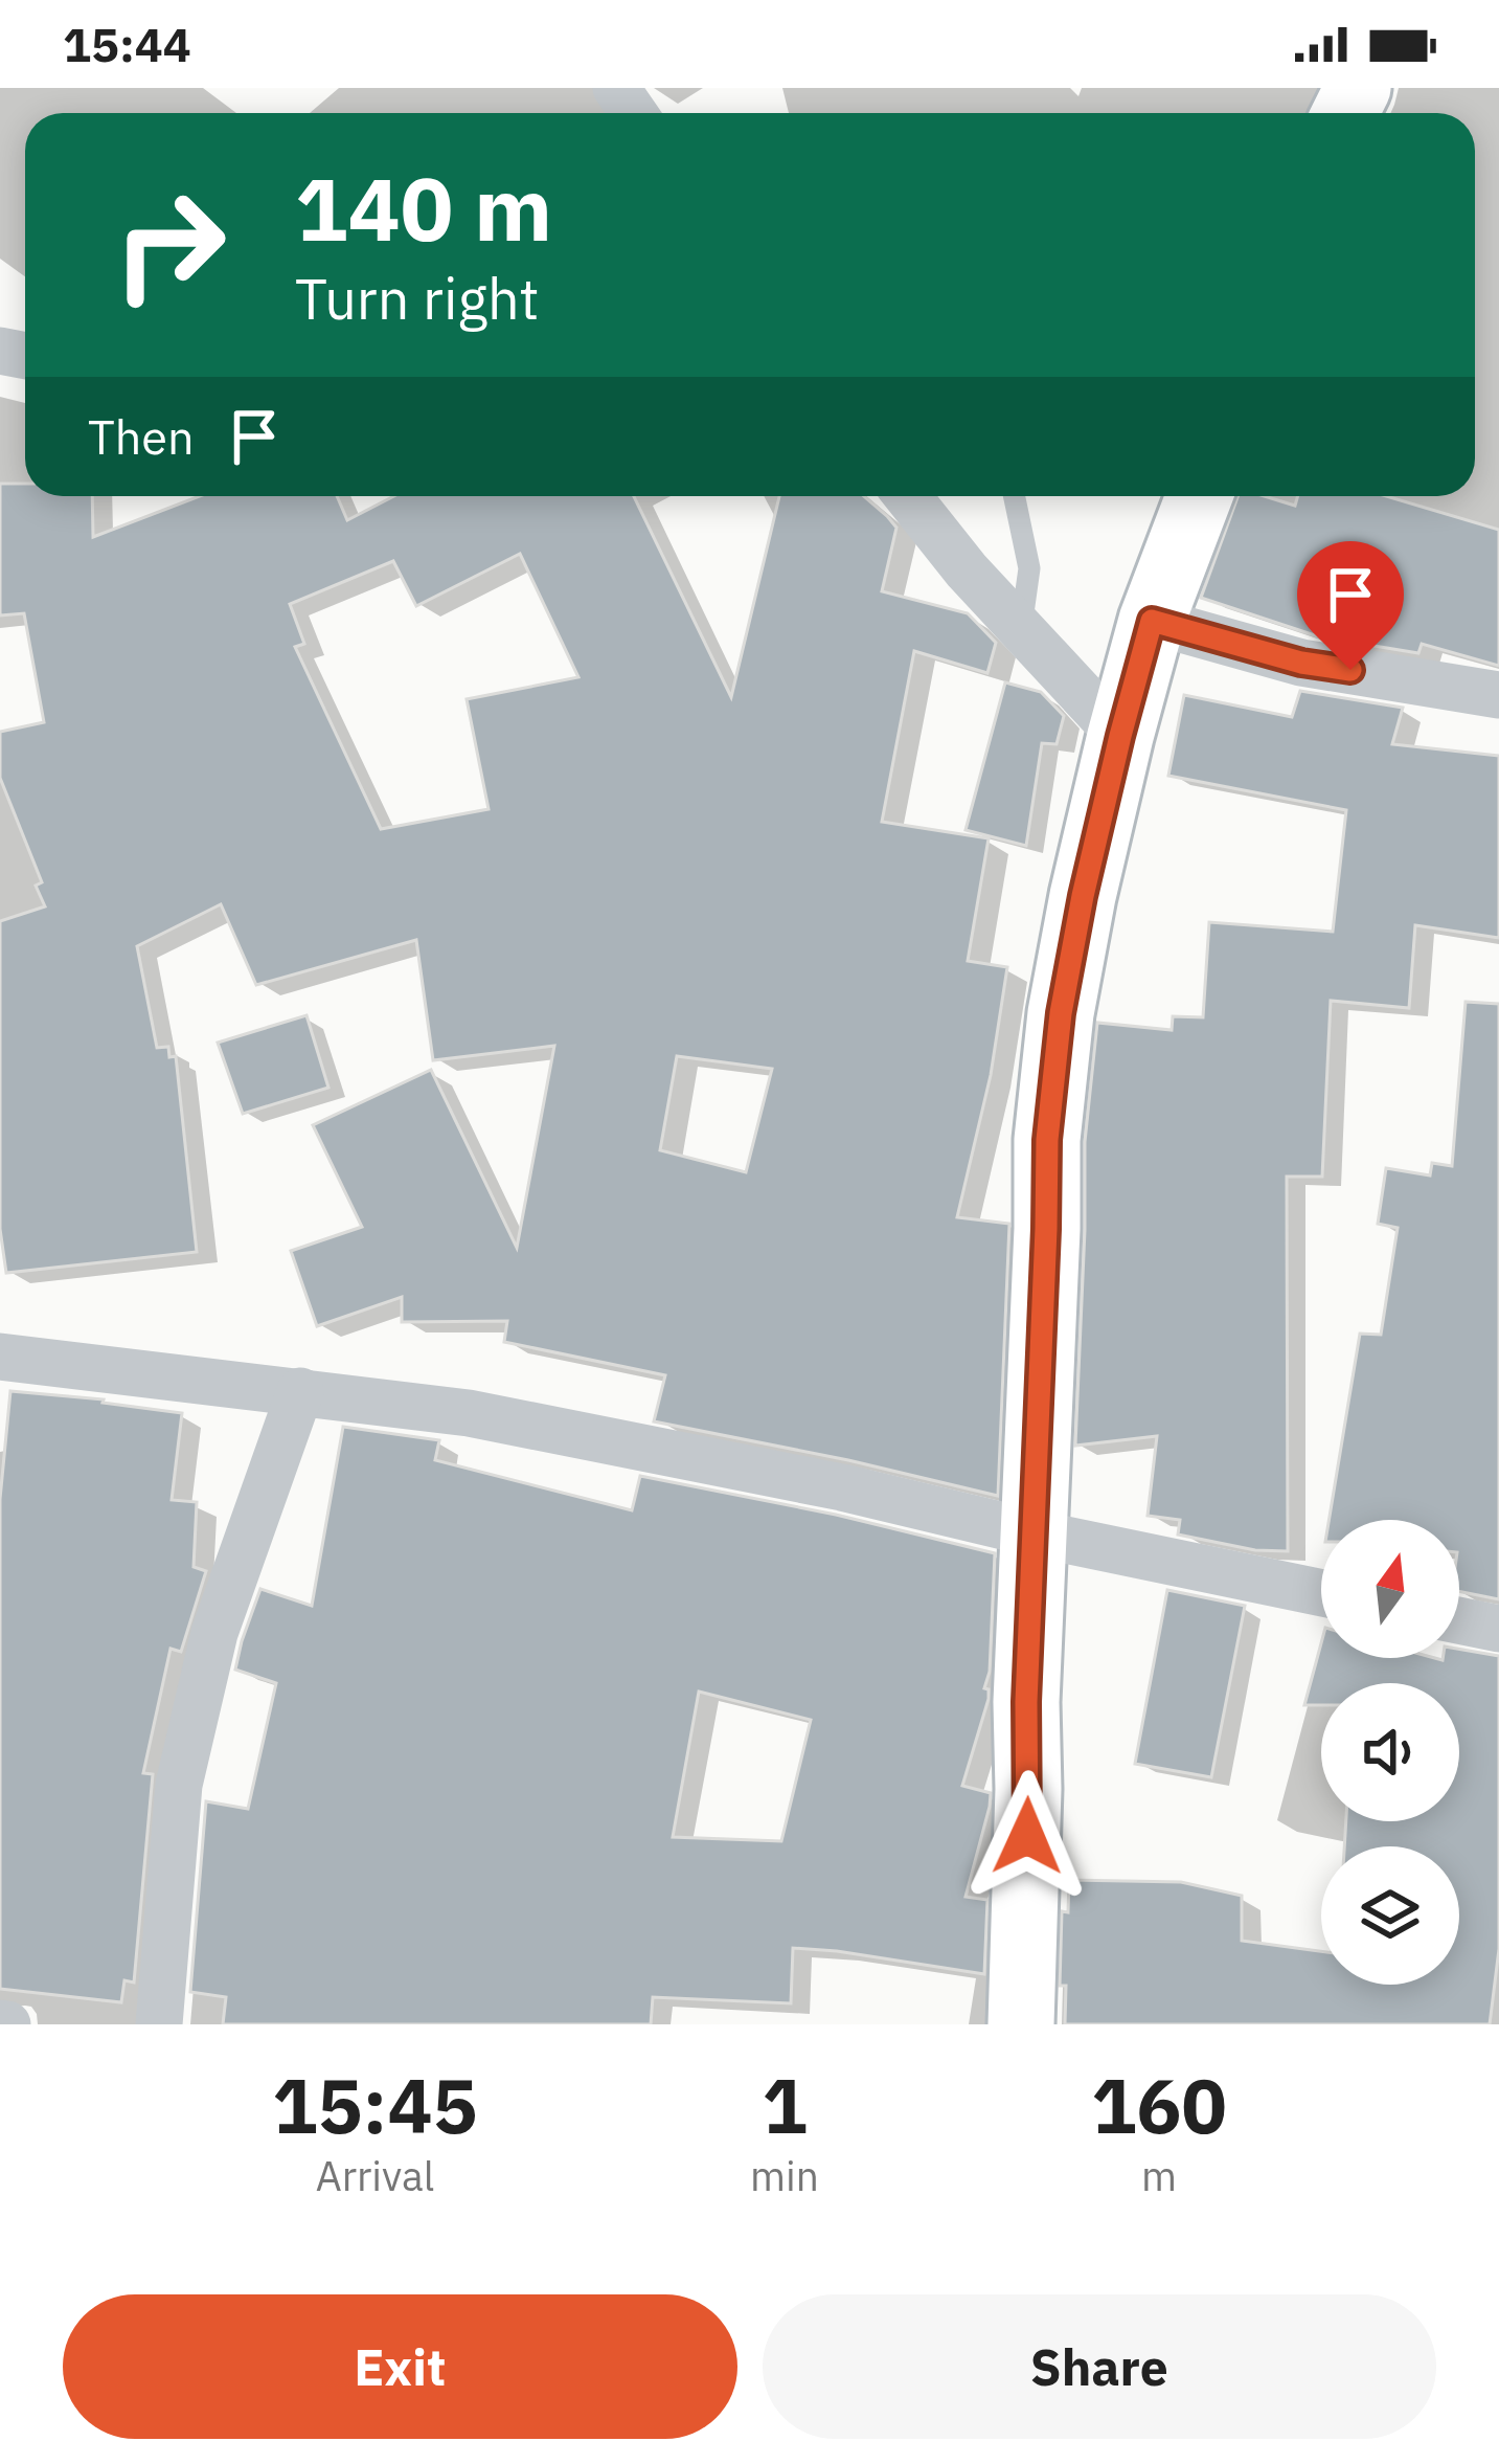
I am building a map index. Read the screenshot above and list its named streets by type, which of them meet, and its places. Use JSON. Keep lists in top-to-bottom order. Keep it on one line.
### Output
{"north":"top","page":{"status":"15:44","turn":["140 m","Turn right"],"then":"Then","eta":["15:45","Arrival","1","min","160","m"],"buttons":["Exit","Share"]}}
